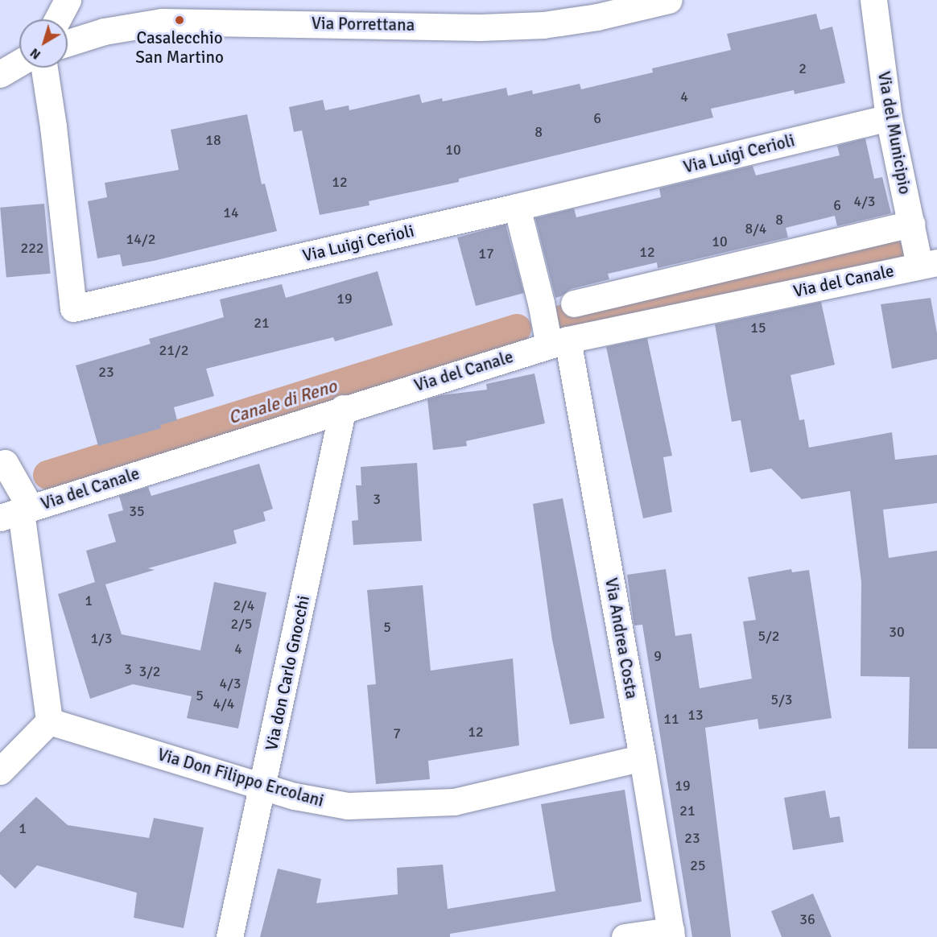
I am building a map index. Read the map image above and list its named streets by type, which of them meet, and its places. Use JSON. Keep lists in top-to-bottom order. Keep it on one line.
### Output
{"streets":{"street":["Via Porrettana","Via del Municipio","Via Luigi Cerioli","Via del Canale","Via Andrea Costa","Via don Carlo Gnocchi","Via Don Filippo Ercolani"]},"crossings":[["Via del Municipio","Via Luigi Cerioli"],["Via del Municipio","Via del Canale"],["Via Luigi Cerioli","Via Andrea Costa"],["Via del Canale","Via Andrea Costa"],["Via del Canale","Via don Carlo Gnocchi"],["Via Andrea Costa","Via Don Filippo Ercolani"],["Via don Carlo Gnocchi","Via Don Filippo Ercolani"]],"water":["Canale di Reno"],"places":["Casalecchio San Martino"],"house_numbers":["2","4","6","8","18","10","12","4/3","6","14","8","8/4","14/2","10","222","12","17","19","21","15","21/2","23","3","35","1","2/4","2/5","5","30","5/2","1/3","4","9","3","3/2","4/3","5","5/3","4/4","13","11","12","7","19","21","1","23","25","36"],"north":"bottom left"}
